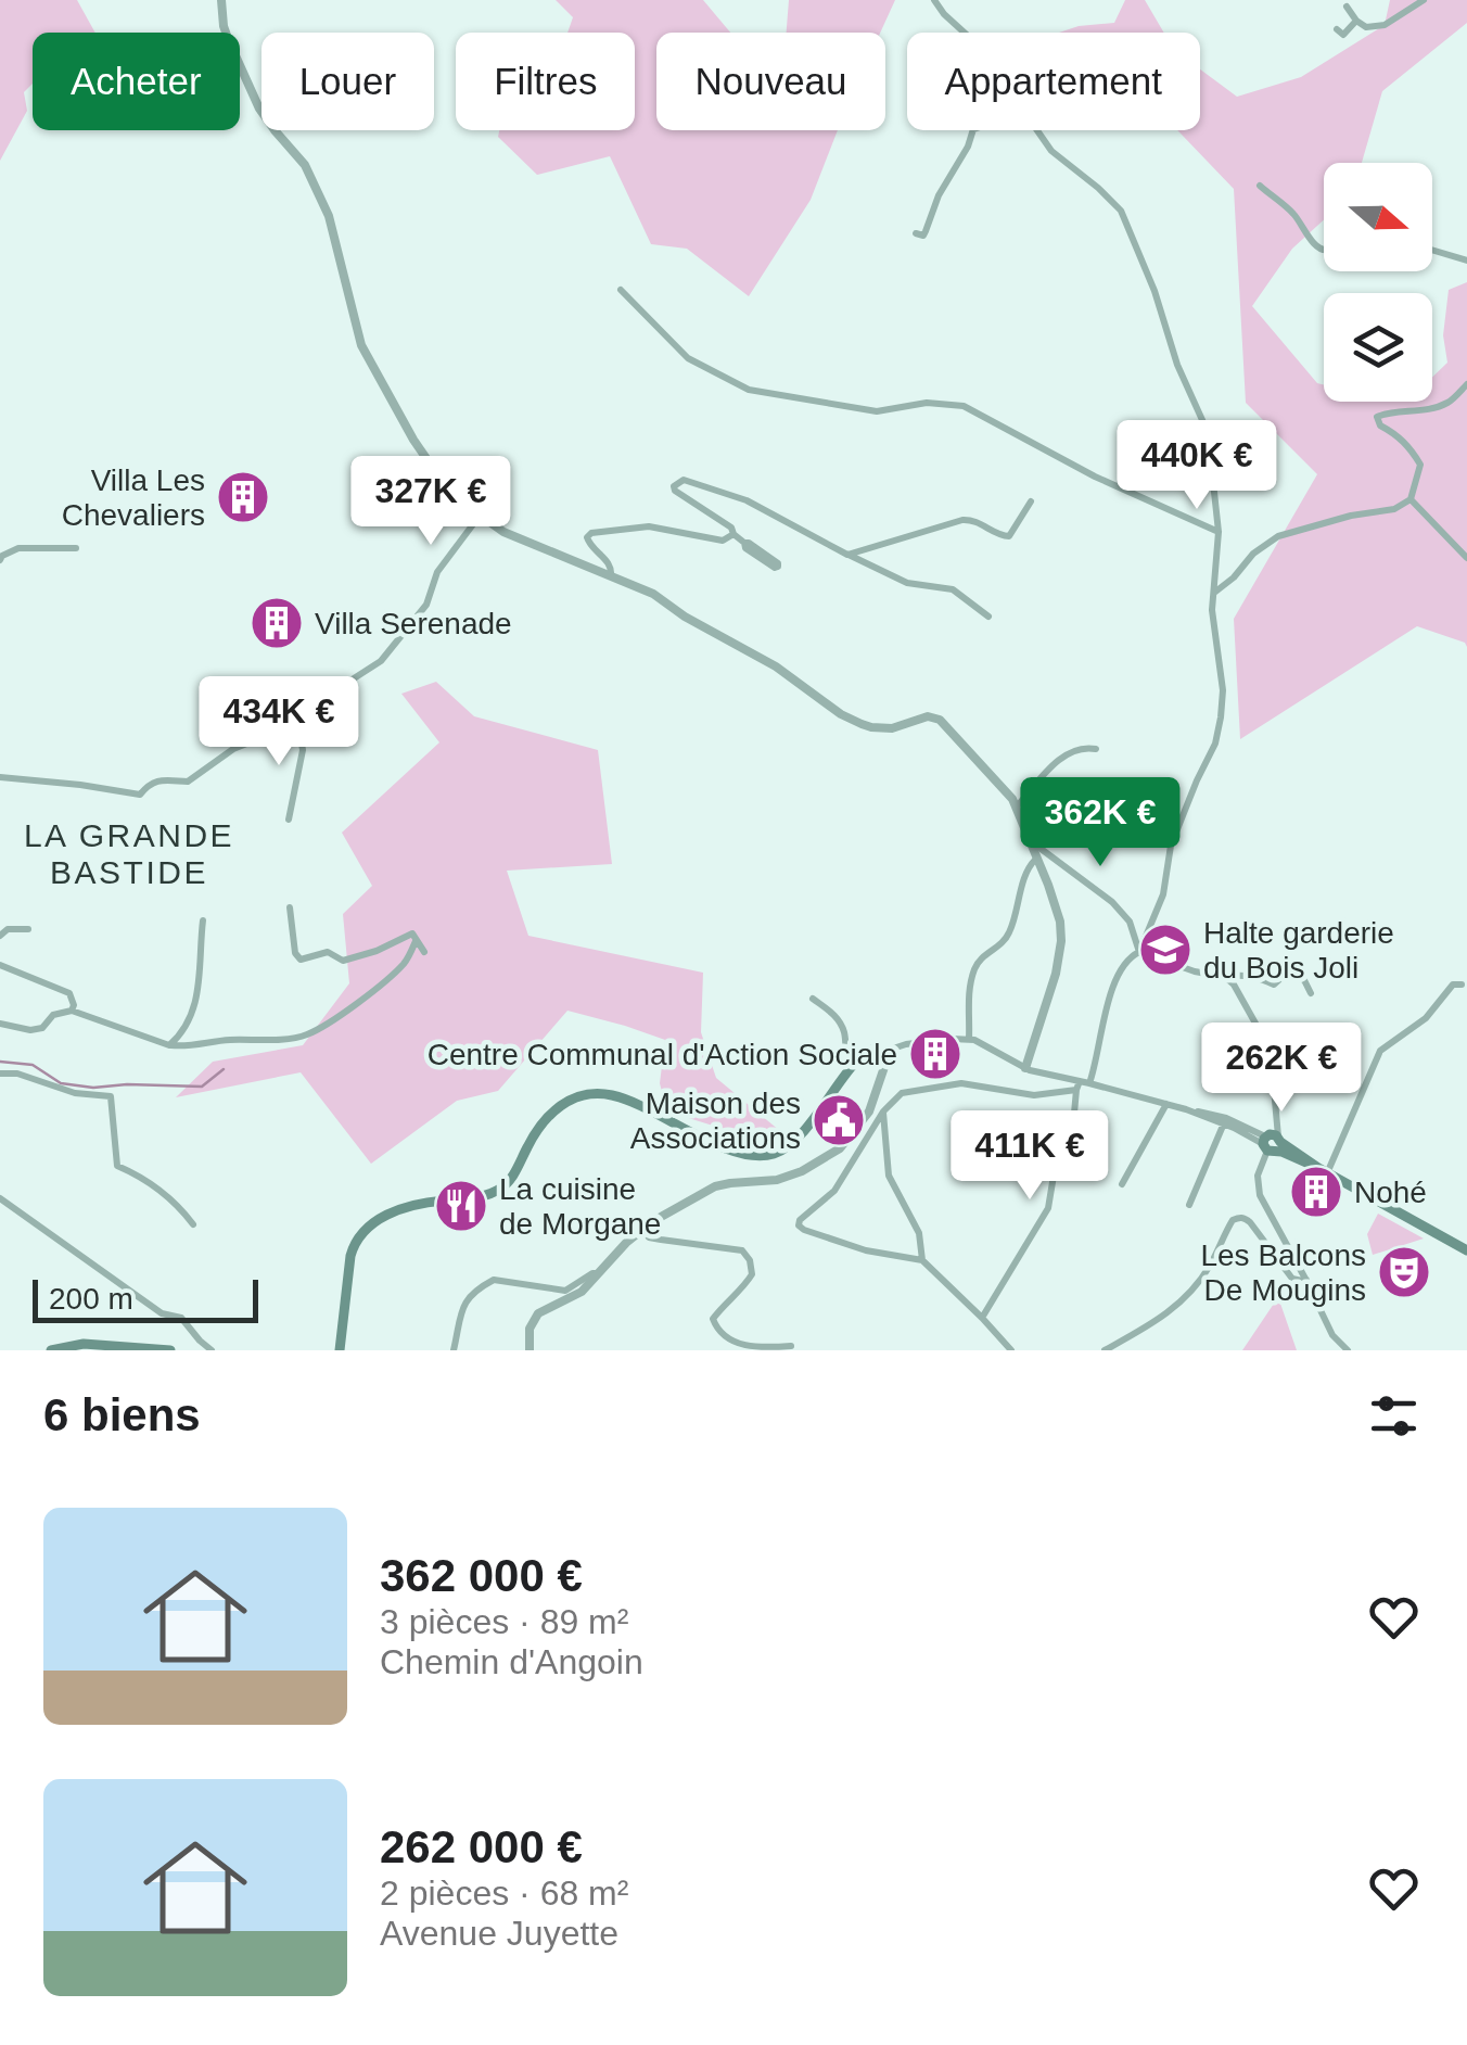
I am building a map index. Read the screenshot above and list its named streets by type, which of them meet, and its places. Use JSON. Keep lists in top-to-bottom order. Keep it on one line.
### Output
{"districts":["LA GRANDE BASTIDE"],"places":{"building":["Villa Les Chevaliers","Villa Serenade","Centre Communal d'Action Sociale","Nohé"],"school or university":["Halte garderie du Bois Joli"],"public building":["Maison des Associations"],"restaurant":["La cuisine de Morgane"],"theatre":["Les Balcons De Mougins"]},"scale_bar":"200 m","north":"right","page":{"chip":["Acheter","Louer","Filtres","Nouveau","Appartement"],"price":["440K €","327K €","434K €","362K €","262K €","411K €"],"scale":"200 m","heading":"6 biens","list":[{"name":"362 000 €","note":"3 pièces · 89 m² · Chemin d'Angoin"},{"name":"262 000 €","note":"2 pièces · 68 m² · Avenue Juyette"}]}}
